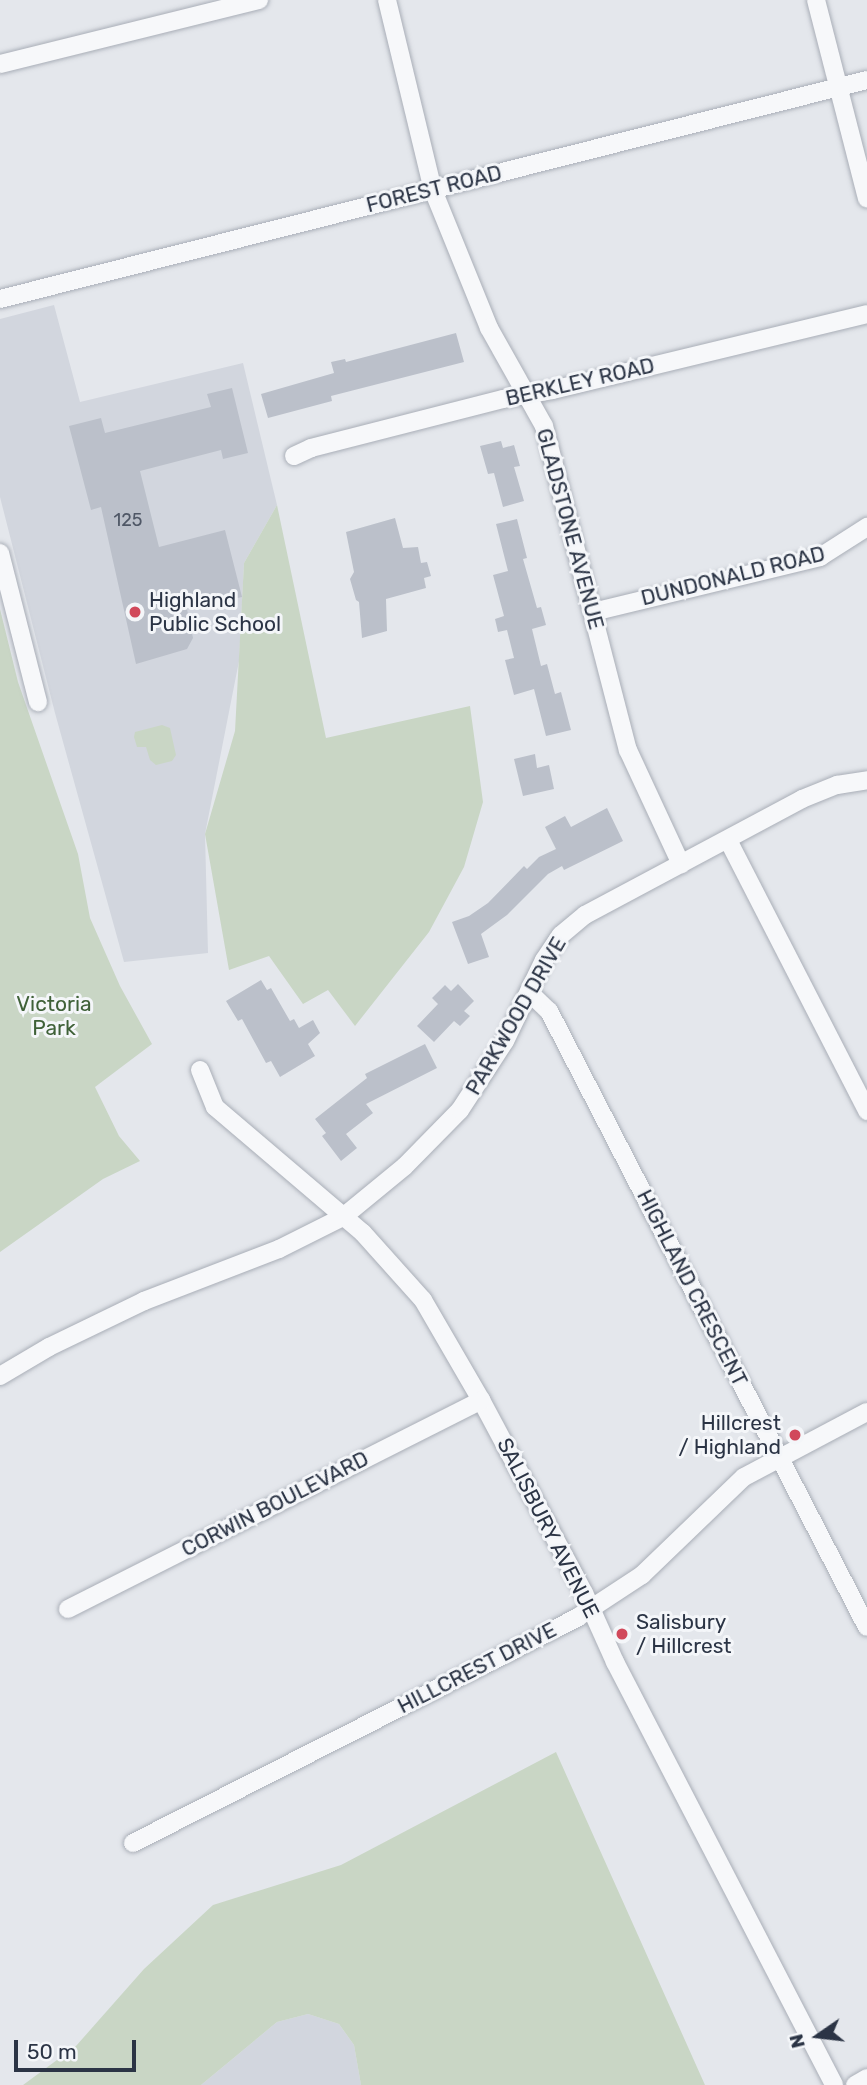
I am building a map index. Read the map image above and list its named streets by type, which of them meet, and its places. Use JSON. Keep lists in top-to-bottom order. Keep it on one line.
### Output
{"streets":{"street":["FOREST ROAD","BERKLEY ROAD","GLADSTONE AVENUE","DUNDONALD ROAD","PARKWOOD DRIVE","HIGHLAND CRESCENT","CORWIN BOULEVARD","SALISBURY AVENUE","HILLCREST DRIVE"]},"crossings":[["FOREST ROAD","GLADSTONE AVENUE"],["BERKLEY ROAD","GLADSTONE AVENUE"],["GLADSTONE AVENUE","DUNDONALD ROAD"],["GLADSTONE AVENUE","PARKWOOD DRIVE"],["PARKWOOD DRIVE","HIGHLAND CRESCENT"],["PARKWOOD DRIVE","SALISBURY AVENUE"],["HIGHLAND CRESCENT","HILLCREST DRIVE"],["CORWIN BOULEVARD","SALISBURY AVENUE"],["SALISBURY AVENUE","HILLCREST DRIVE"]],"parks":["Victoria Park"],"places":["Highland Public School","Hillcrest / Highland","Salisbury / Hillcrest"],"house_numbers":["125"],"scale_bar":"50 m","north":"left"}
